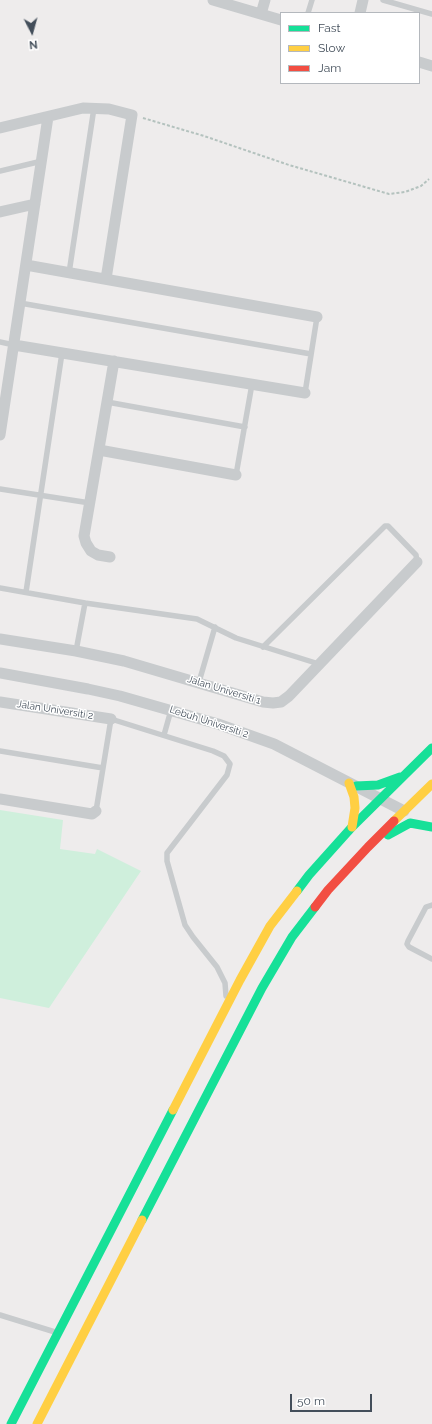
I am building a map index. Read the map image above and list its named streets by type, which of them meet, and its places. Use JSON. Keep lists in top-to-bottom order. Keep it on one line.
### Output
{"streets":{"street":["Jalan Universiti 1","Jalan Universiti 2","Lebuh Universiti 2"]},"legend":["Fast","Slow","Jam"],"scale_bar":"50 m","north":"bottom"}
